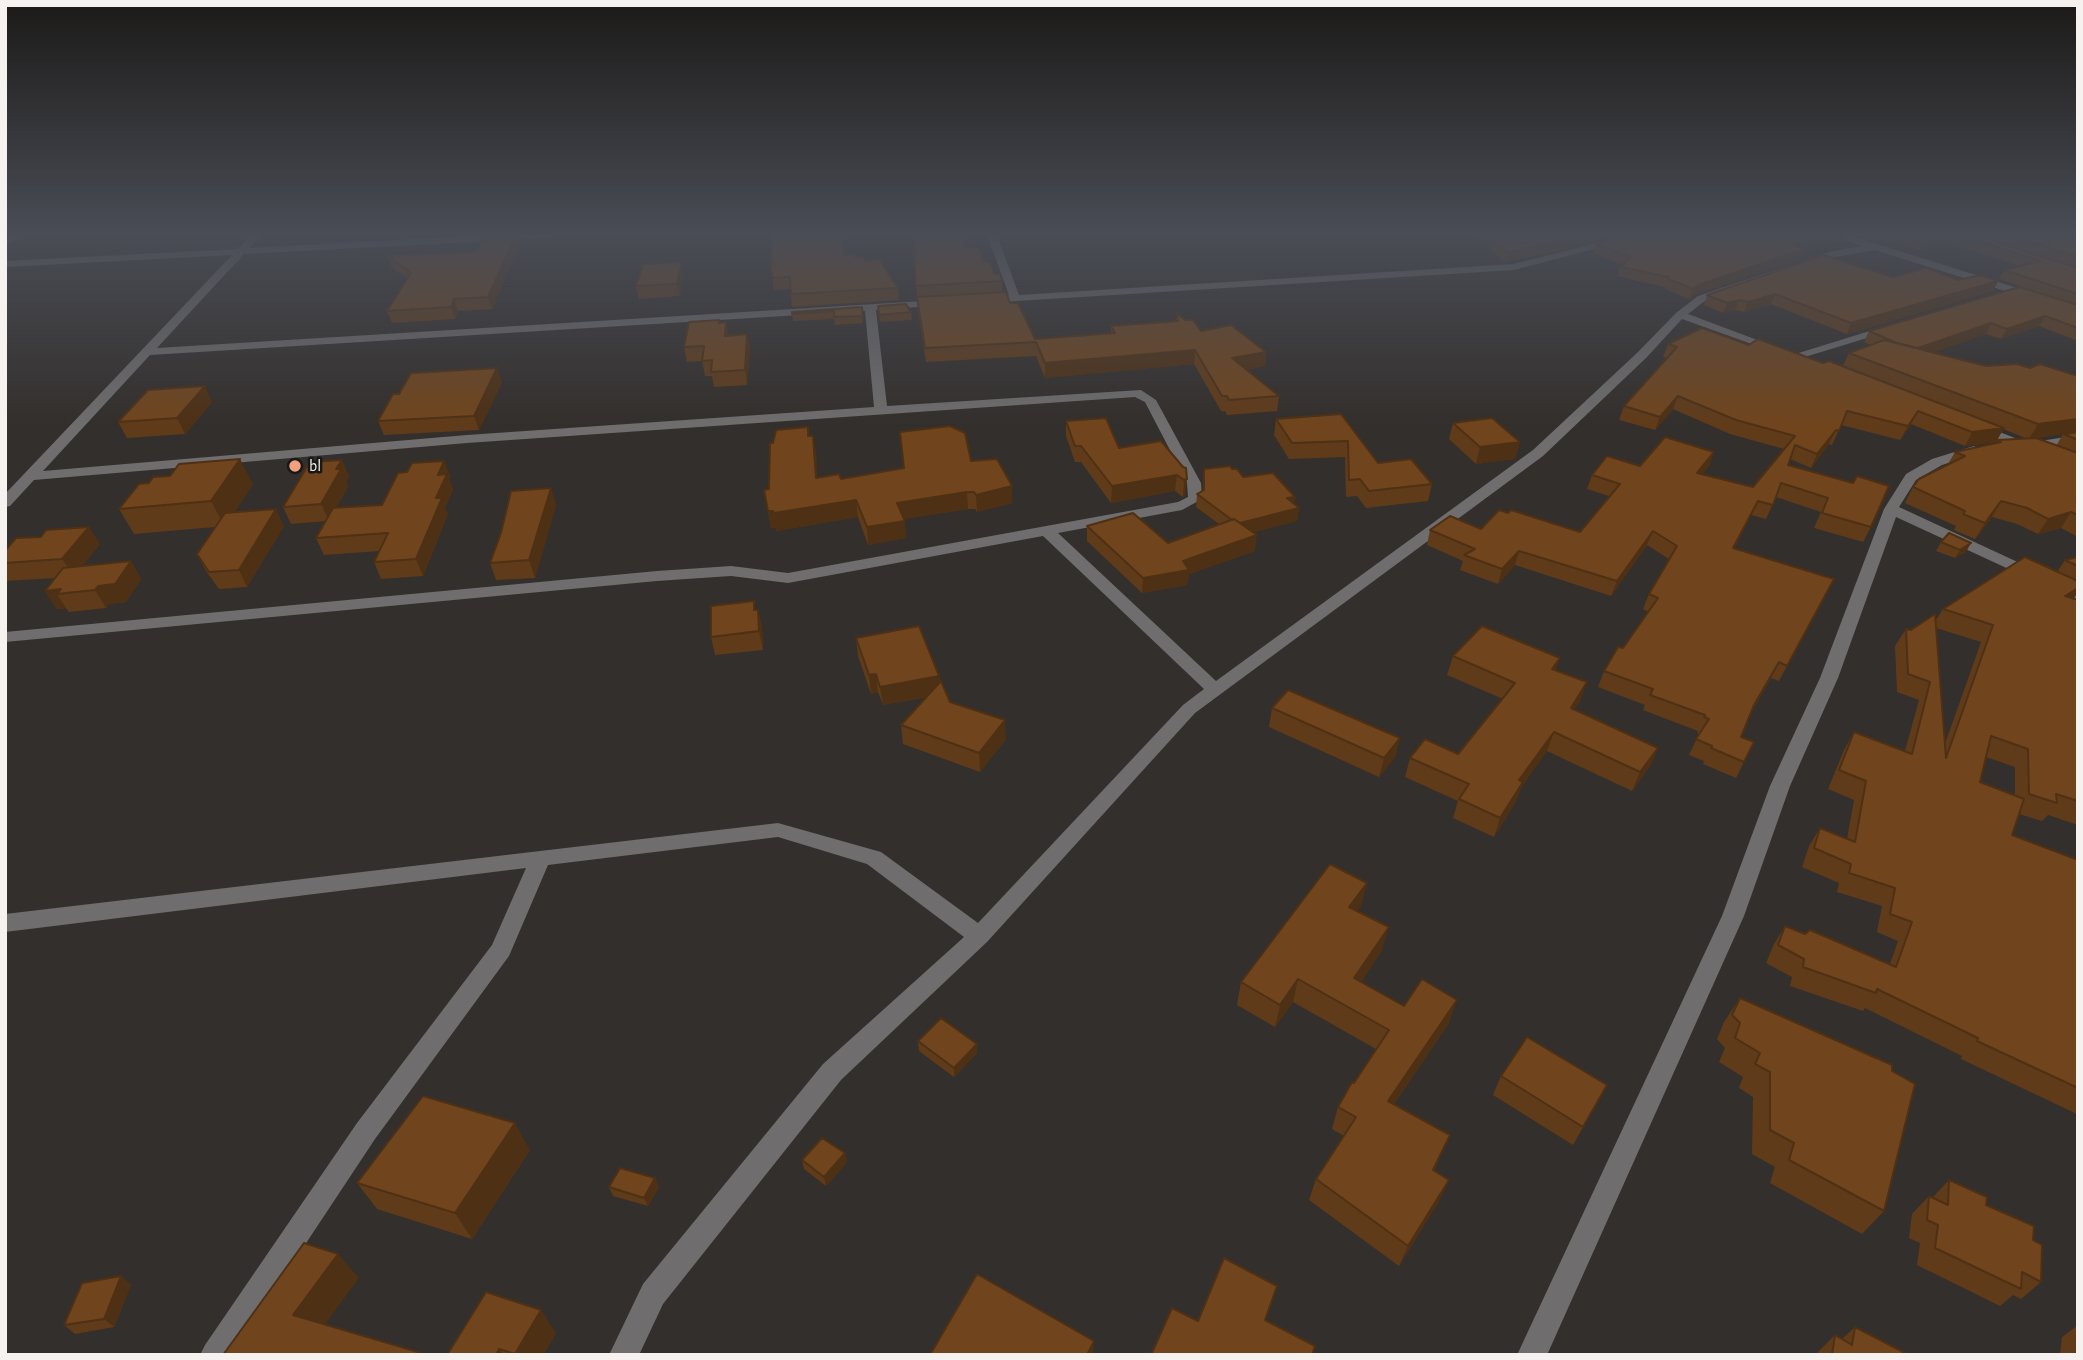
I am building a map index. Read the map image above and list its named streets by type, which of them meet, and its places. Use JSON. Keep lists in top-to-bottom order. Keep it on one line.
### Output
{"places":["bl"]}
